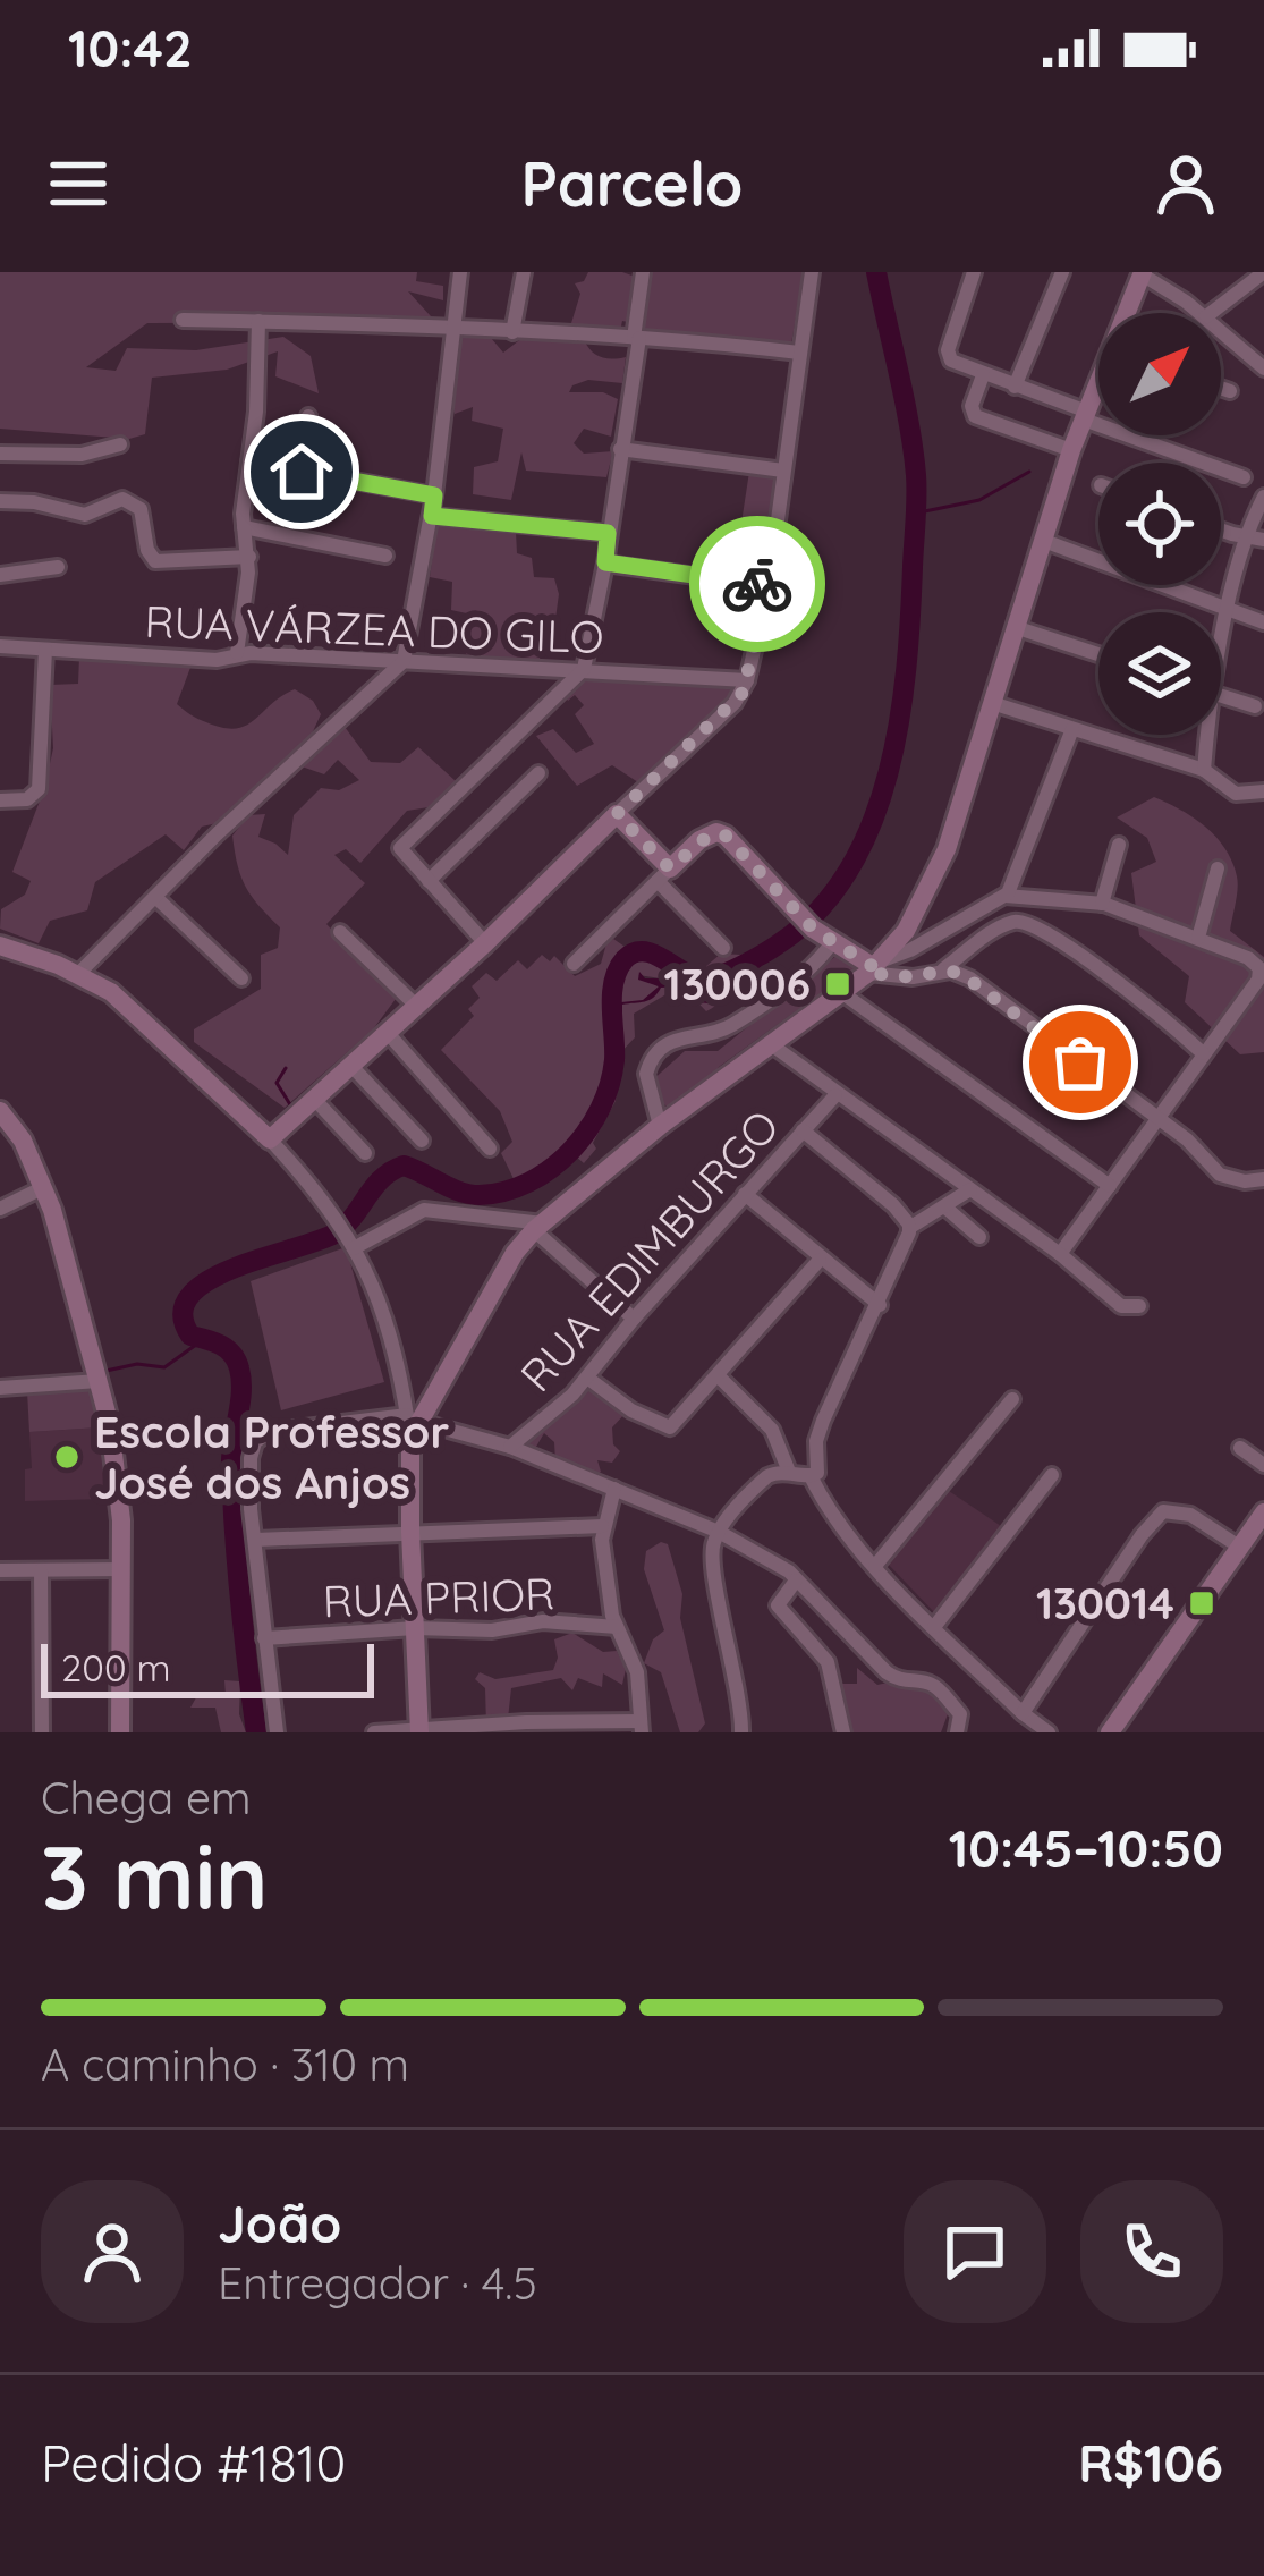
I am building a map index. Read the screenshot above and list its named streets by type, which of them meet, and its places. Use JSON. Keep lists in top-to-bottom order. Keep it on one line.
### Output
{"streets":{"street":["RUA VÁRZEA DO GILO","RUA EDIMBURGO","RUA PRIOR"]},"places":{"transit":["130006","130014"],"other":["Escola Professor José dos Anjos"]},"scale_bar":"200 m","north":"top right","page":{"status":"10:42","header":"Parcelo","scale":"200 m","heading":["3 min","Chega em","10:45–10:50"],"panel":["João","Entregador · 4.5","Pedido #1810","R$106"],"bar":"A caminho · 310 m"}}
